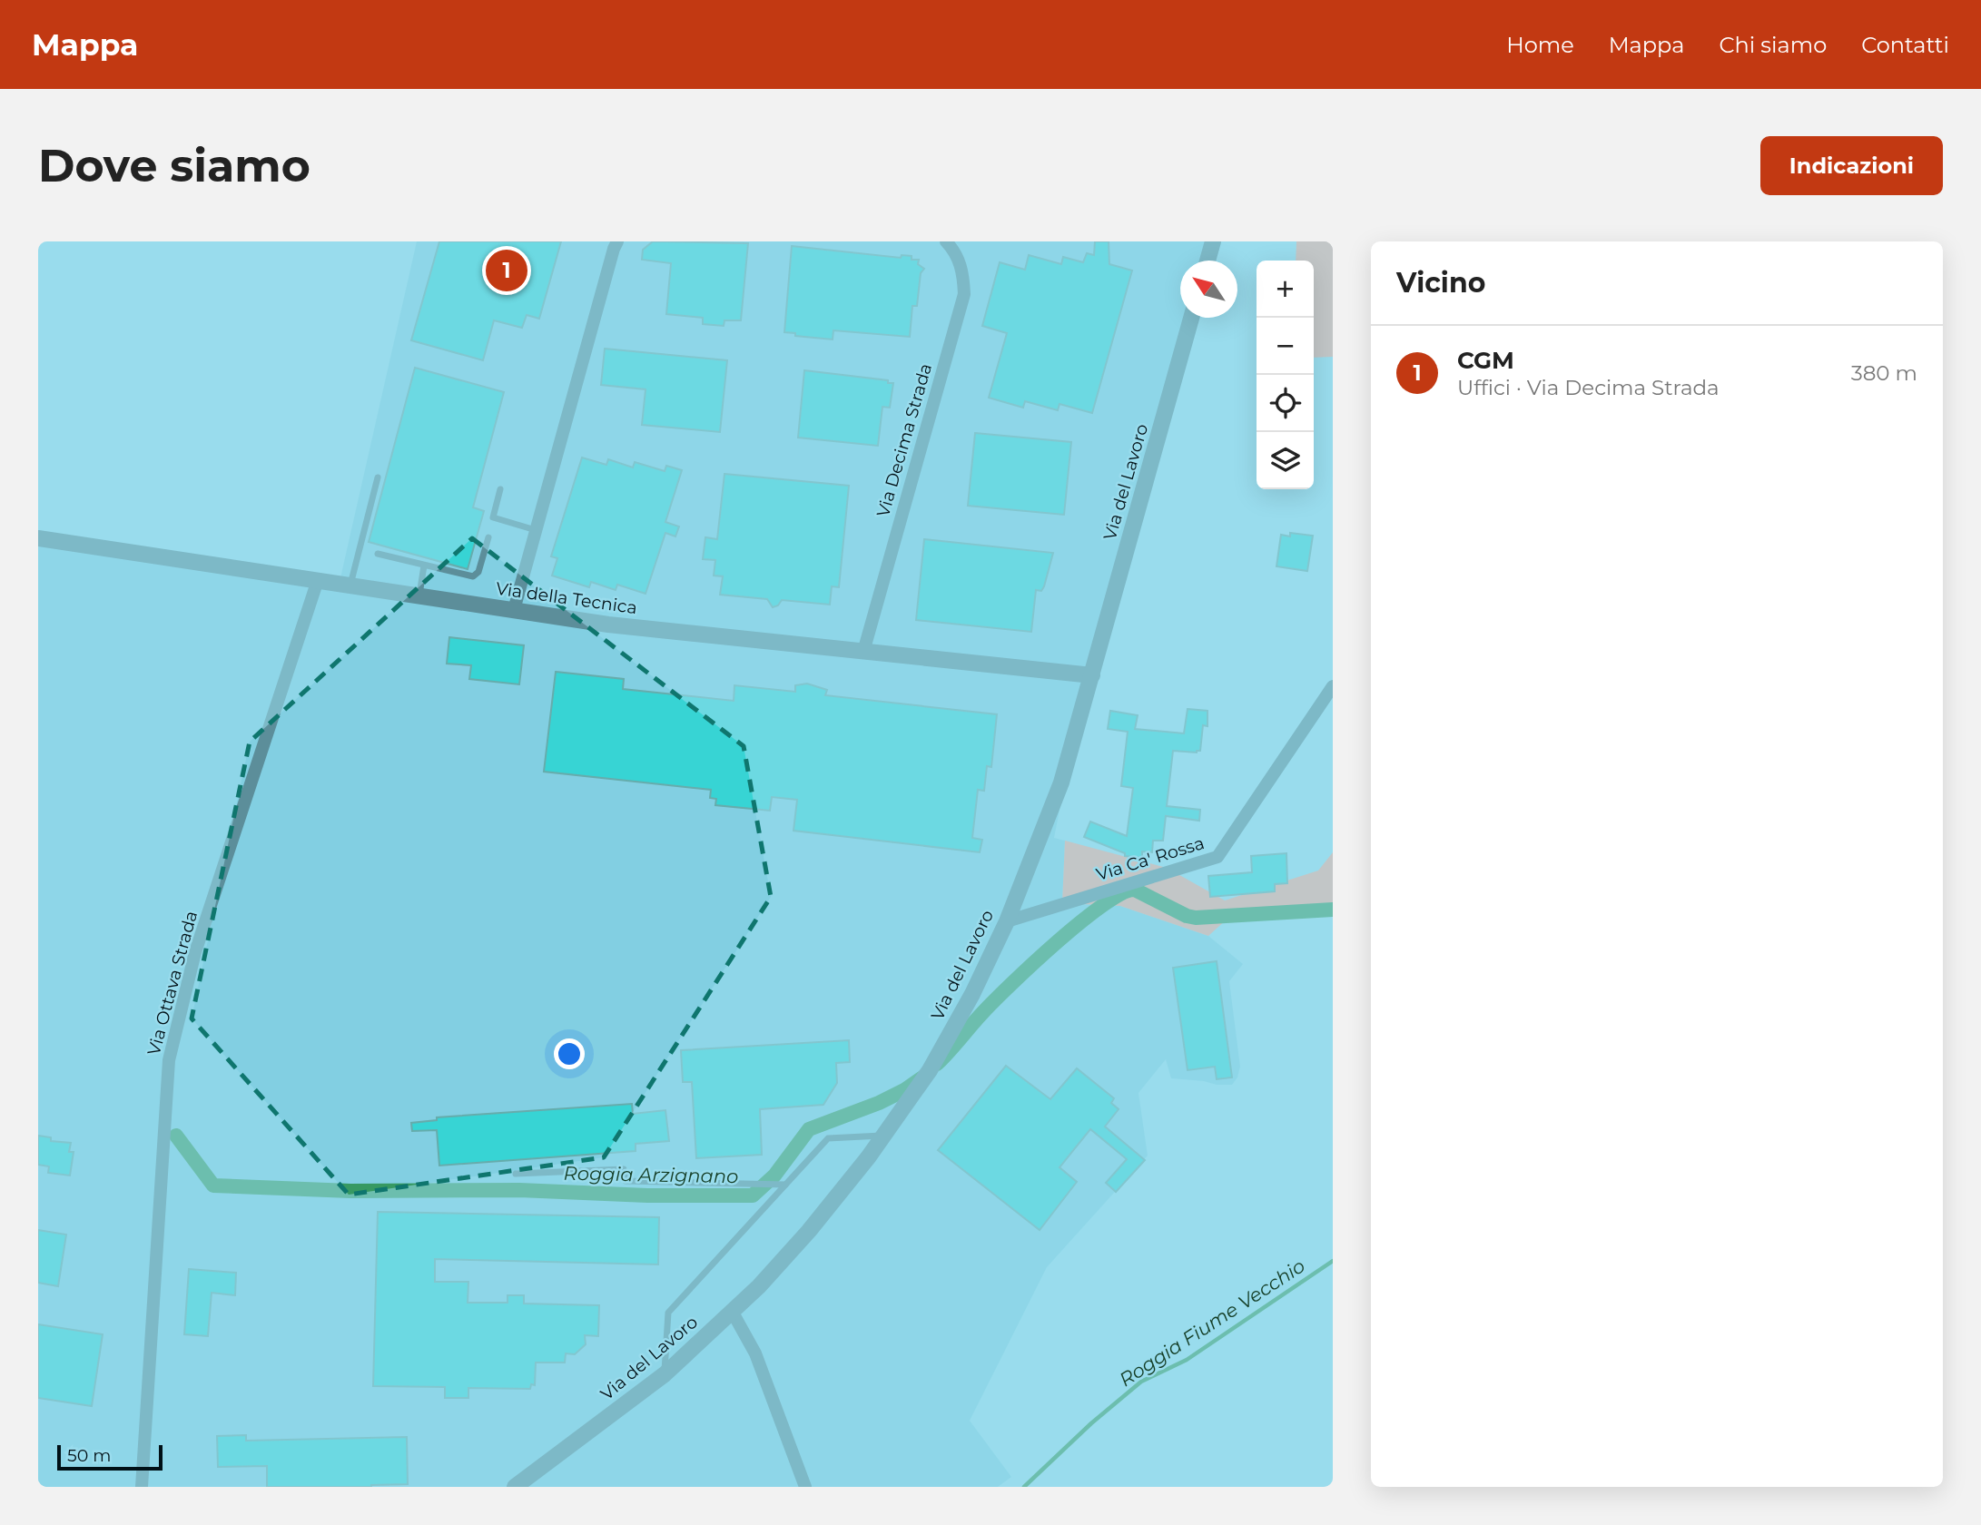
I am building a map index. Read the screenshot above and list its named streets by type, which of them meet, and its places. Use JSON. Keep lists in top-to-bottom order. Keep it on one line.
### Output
{"streets":{"street":["Via Decima Strada","Via del Lavoro","Via della Tecnica","Via Ca' Rossa","Via Ottava Strada"]},"crossings":[["Via Decima Strada","Via della Tecnica"],["Via del Lavoro","Via della Tecnica"],["Via del Lavoro","Via Ca' Rossa"],["Via della Tecnica","Via Ottava Strada"]],"water":["Roggia Arzignano","Roggia Fiume Vecchio"],"scale_bar":"50 m","north":"top left","page":{"header":"Mappa","nav":["Home","Mappa","Chi siamo","Contatti"],"buttons":"Indicazioni","title":"Dove siamo","heading":"Vicino","pins":"1","map_buttons":["+","−"],"list":[{"mark":"1","name":"CGM","note":"Uffici · Via Decima Strada","value":"380 m"}],"scale":"50 m"}}
